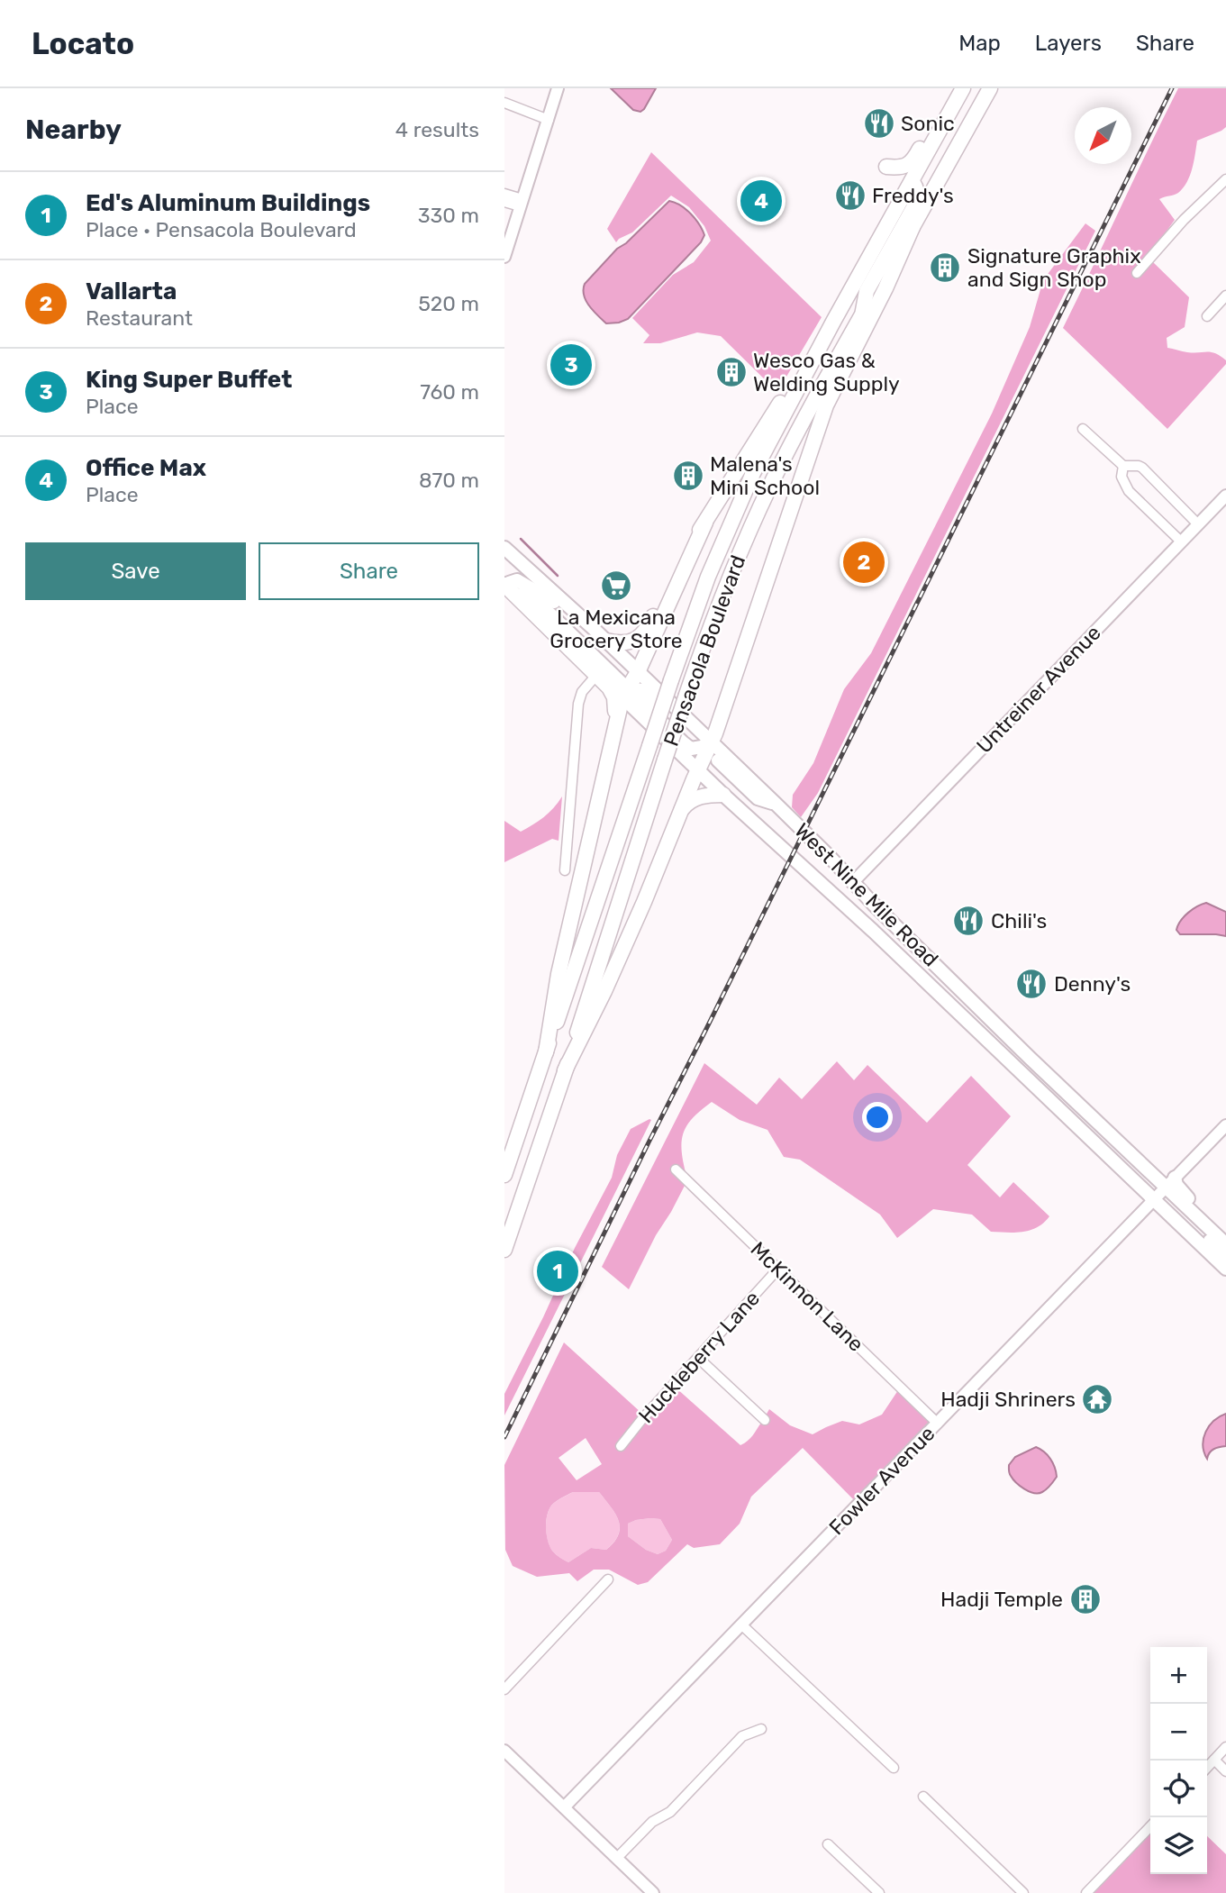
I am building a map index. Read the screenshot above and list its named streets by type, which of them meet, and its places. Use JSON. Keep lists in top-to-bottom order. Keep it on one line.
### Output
{"streets":{"highway":["Pensacola Boulevard"],"main road":["West Nine Mile Road"],"street":["Untreiner Avenue","McKinnon Lane","Huckleberry Lane","Fowler Avenue"]},"crossings":[["Untreiner Avenue","West Nine Mile Road"],["West Nine Mile Road","Fowler Avenue"],["McKinnon Lane","Huckleberry Lane"],["McKinnon Lane","Fowler Avenue"]],"places":{"restaurant":["Sonic","Freddy's","Chili's","Denny's"],"building":["Signature Graphix and Sign Shop","Wesco Gas & Welding Supply","Malena's Mini School","Hadji Temple"],"supermarket":["La Mexicana Grocery Store"],"temple":["Hadji Shriners"]},"north":"bottom left","page":{"header":"Locato","nav":["Map","Layers","Share"],"heading":["Nearby","4 results"],"list":[{"mark":"1","name":"Ed's Aluminum Buildings","note":"Place · Pensacola Boulevard","value":"330 m"},{"mark":"2","name":"Vallarta","note":"Restaurant","value":"520 m"},{"mark":"3","name":"King Super Buffet","note":"Place","value":"760 m"},{"mark":"4","name":"Office Max","note":"Place","value":"870 m"}],"pins":["4","3","2","1"],"buttons":["Save","Share"],"map_buttons":["+","−"]}}
